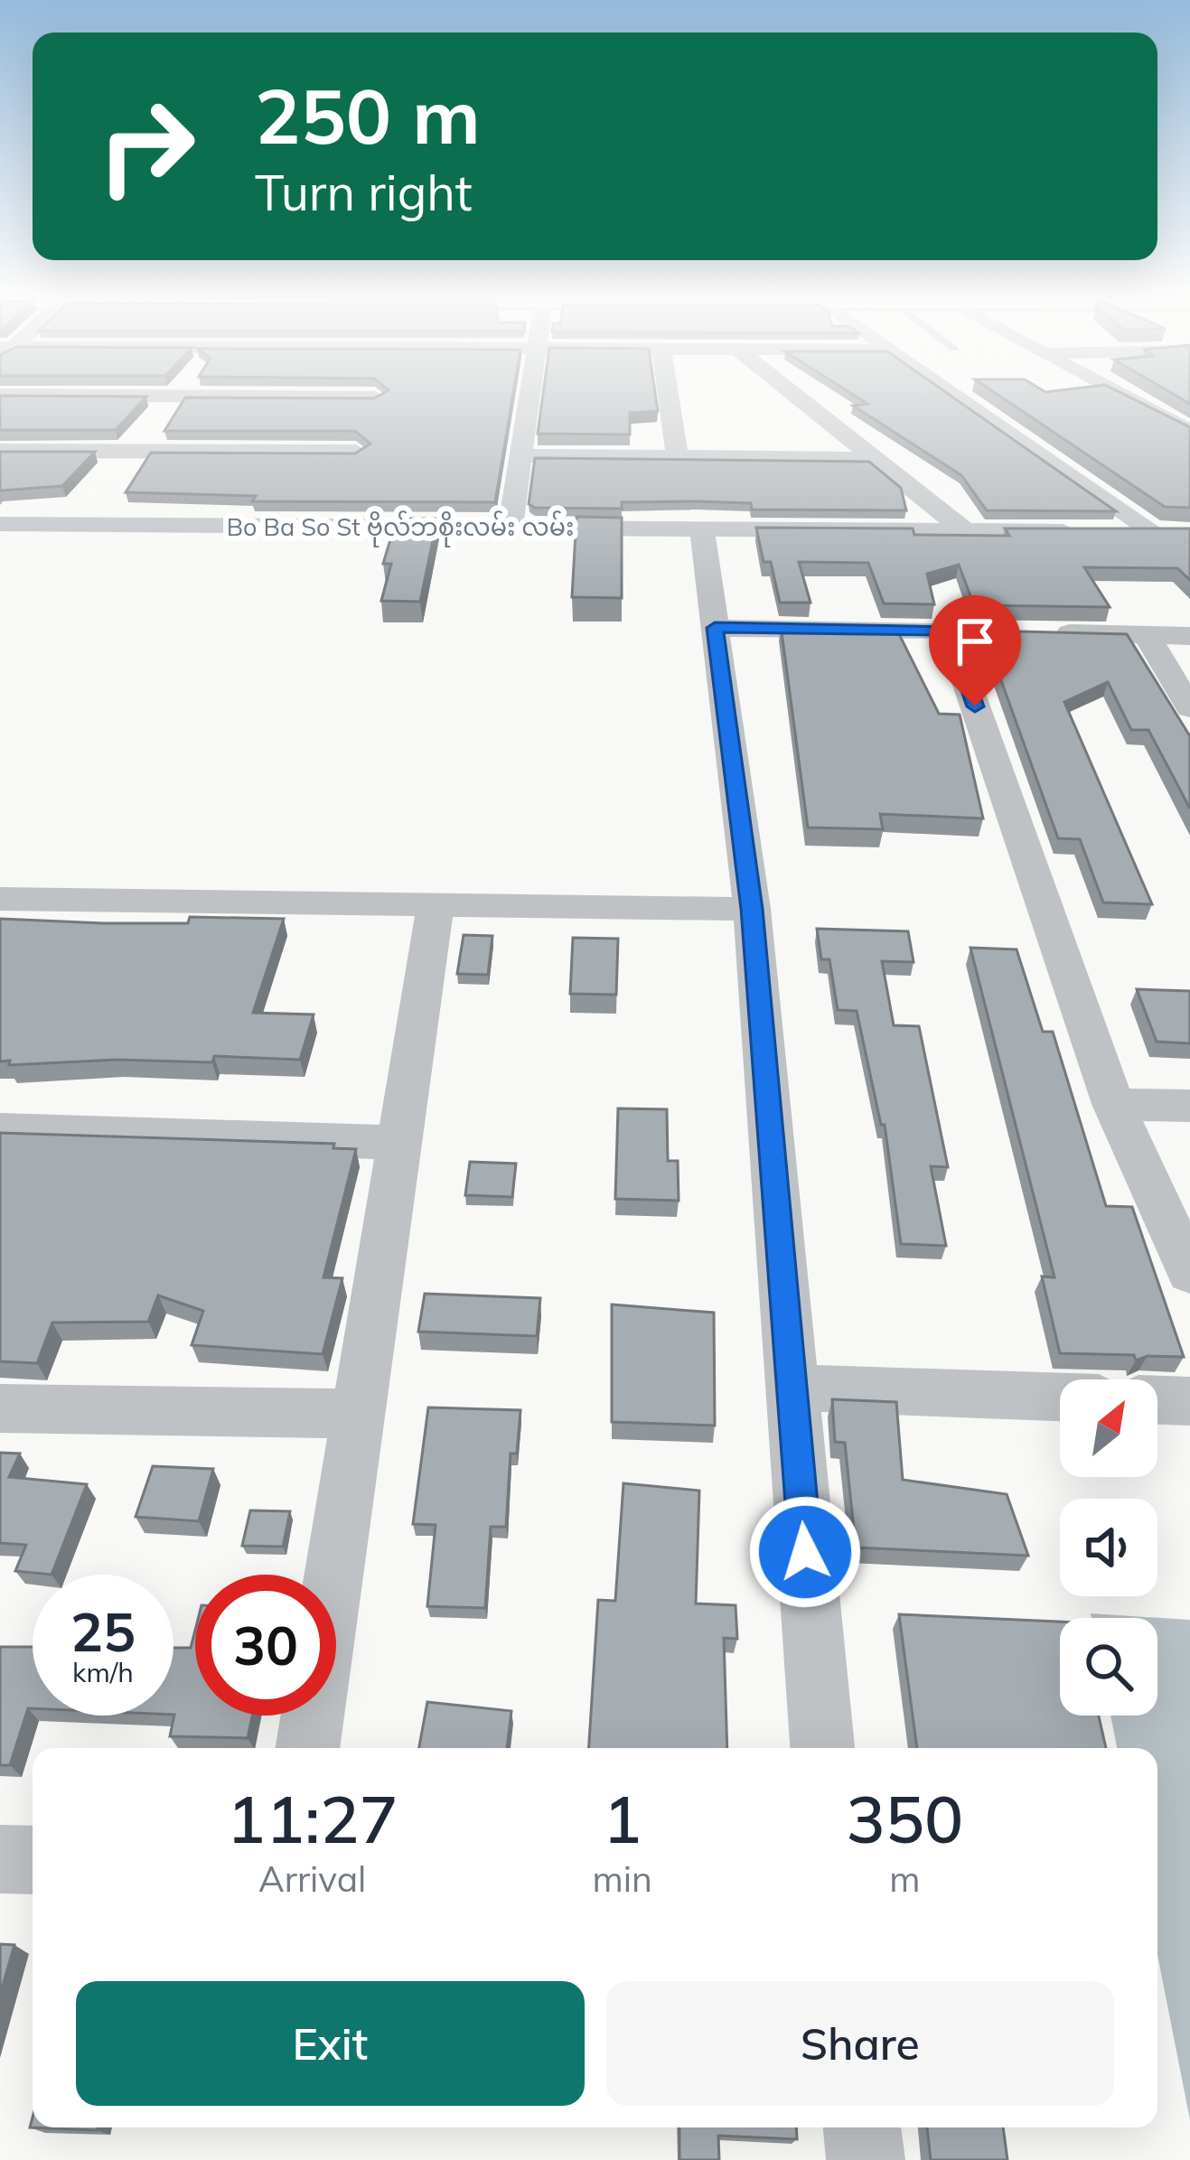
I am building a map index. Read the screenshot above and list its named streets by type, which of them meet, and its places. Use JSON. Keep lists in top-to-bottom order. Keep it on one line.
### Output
{"streets":{"street":["Bo Ba So St ဗိုလ်ဘစိုးလမ်း လမ်း"]},"north":"top right","page":{"turn":["250 m","Turn right"],"speed":"25 km/h","limit":"30","eta":["11:27","Arrival","1","min","350","m"],"buttons":["Exit","Share"]}}
